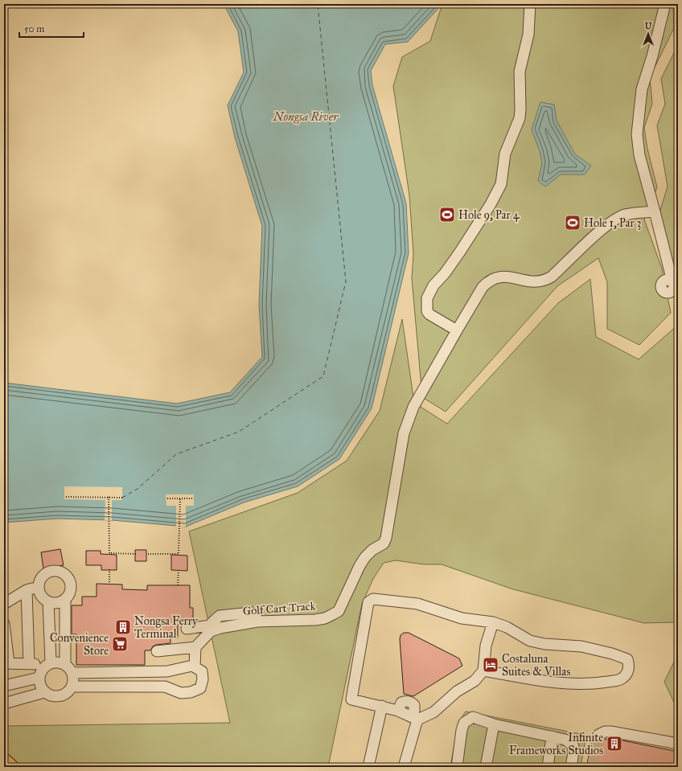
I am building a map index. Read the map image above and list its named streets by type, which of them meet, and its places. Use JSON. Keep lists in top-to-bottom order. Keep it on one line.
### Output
{"streets":{"lane":["Golf Cart Track"]},"water":["Nongsa River"],"places":{"sports":["Hole 9, Par 4","Hole 1, Par 3"],"building":["Nongsa Ferry Terminal","Infinite Frameworks Studios"],"supermarket":["Convenience Store"],"hotel":["Costaluna Suites & Villas"]},"scale_bar":"50 m","north":"top"}
